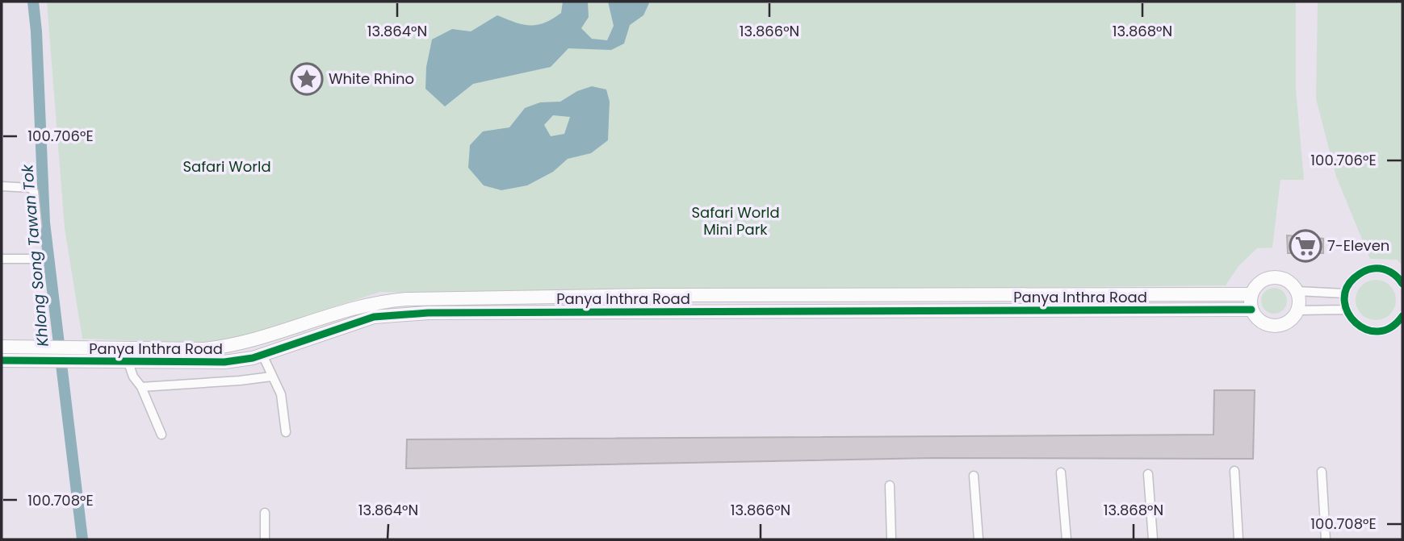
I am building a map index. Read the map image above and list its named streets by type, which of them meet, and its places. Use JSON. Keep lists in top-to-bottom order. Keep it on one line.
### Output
{"streets":{"street":["Panya Inthra Road"]},"water":["Khlong Song Tawan Tok"],"parks":["Safari World","Safari World Mini Park"],"places":{"place":["White Rhino"],"supermarket":["7-Eleven"]},"coordinates":["13.864°N","13.866°N","13.868°N","100.706°E","100.708°E"]}
